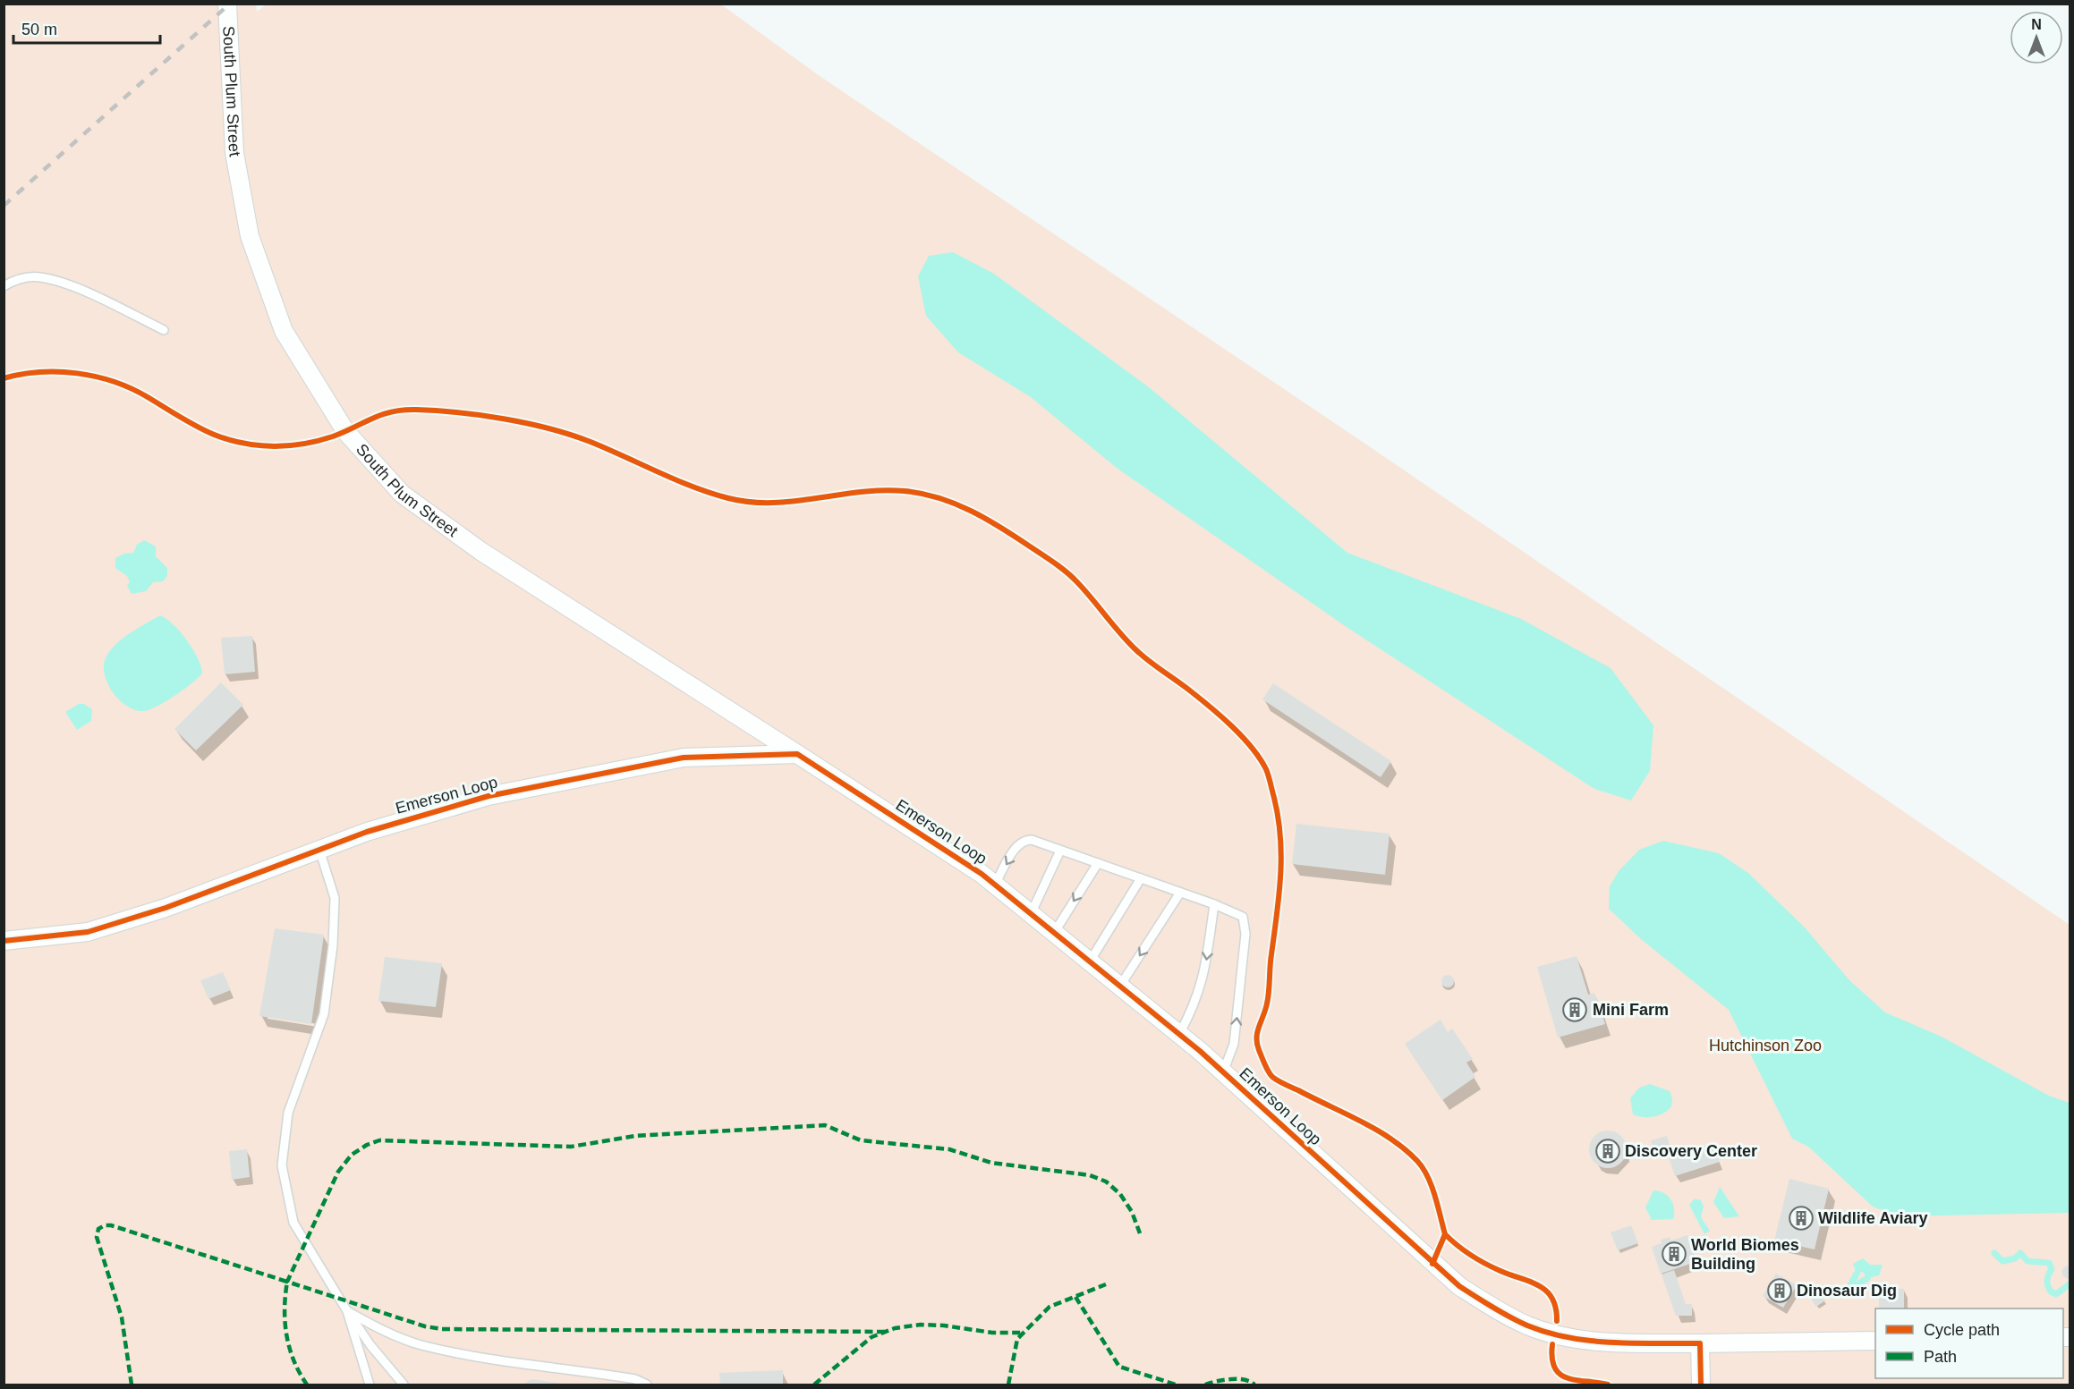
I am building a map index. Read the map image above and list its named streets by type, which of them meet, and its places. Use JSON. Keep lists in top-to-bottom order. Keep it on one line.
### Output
{"streets":{"street":["South Plum Street","Emerson Loop"]},"crossings":[["South Plum Street","Emerson Loop"]],"parks":["Hutchinson Zoo"],"places":{"building":["Mini Farm","Discovery Center","Wildlife Aviary","World Biomes Building","Dinosaur Dig"]},"legend":["Cycle path","Path"],"scale_bar":"50 m","north":"top"}
